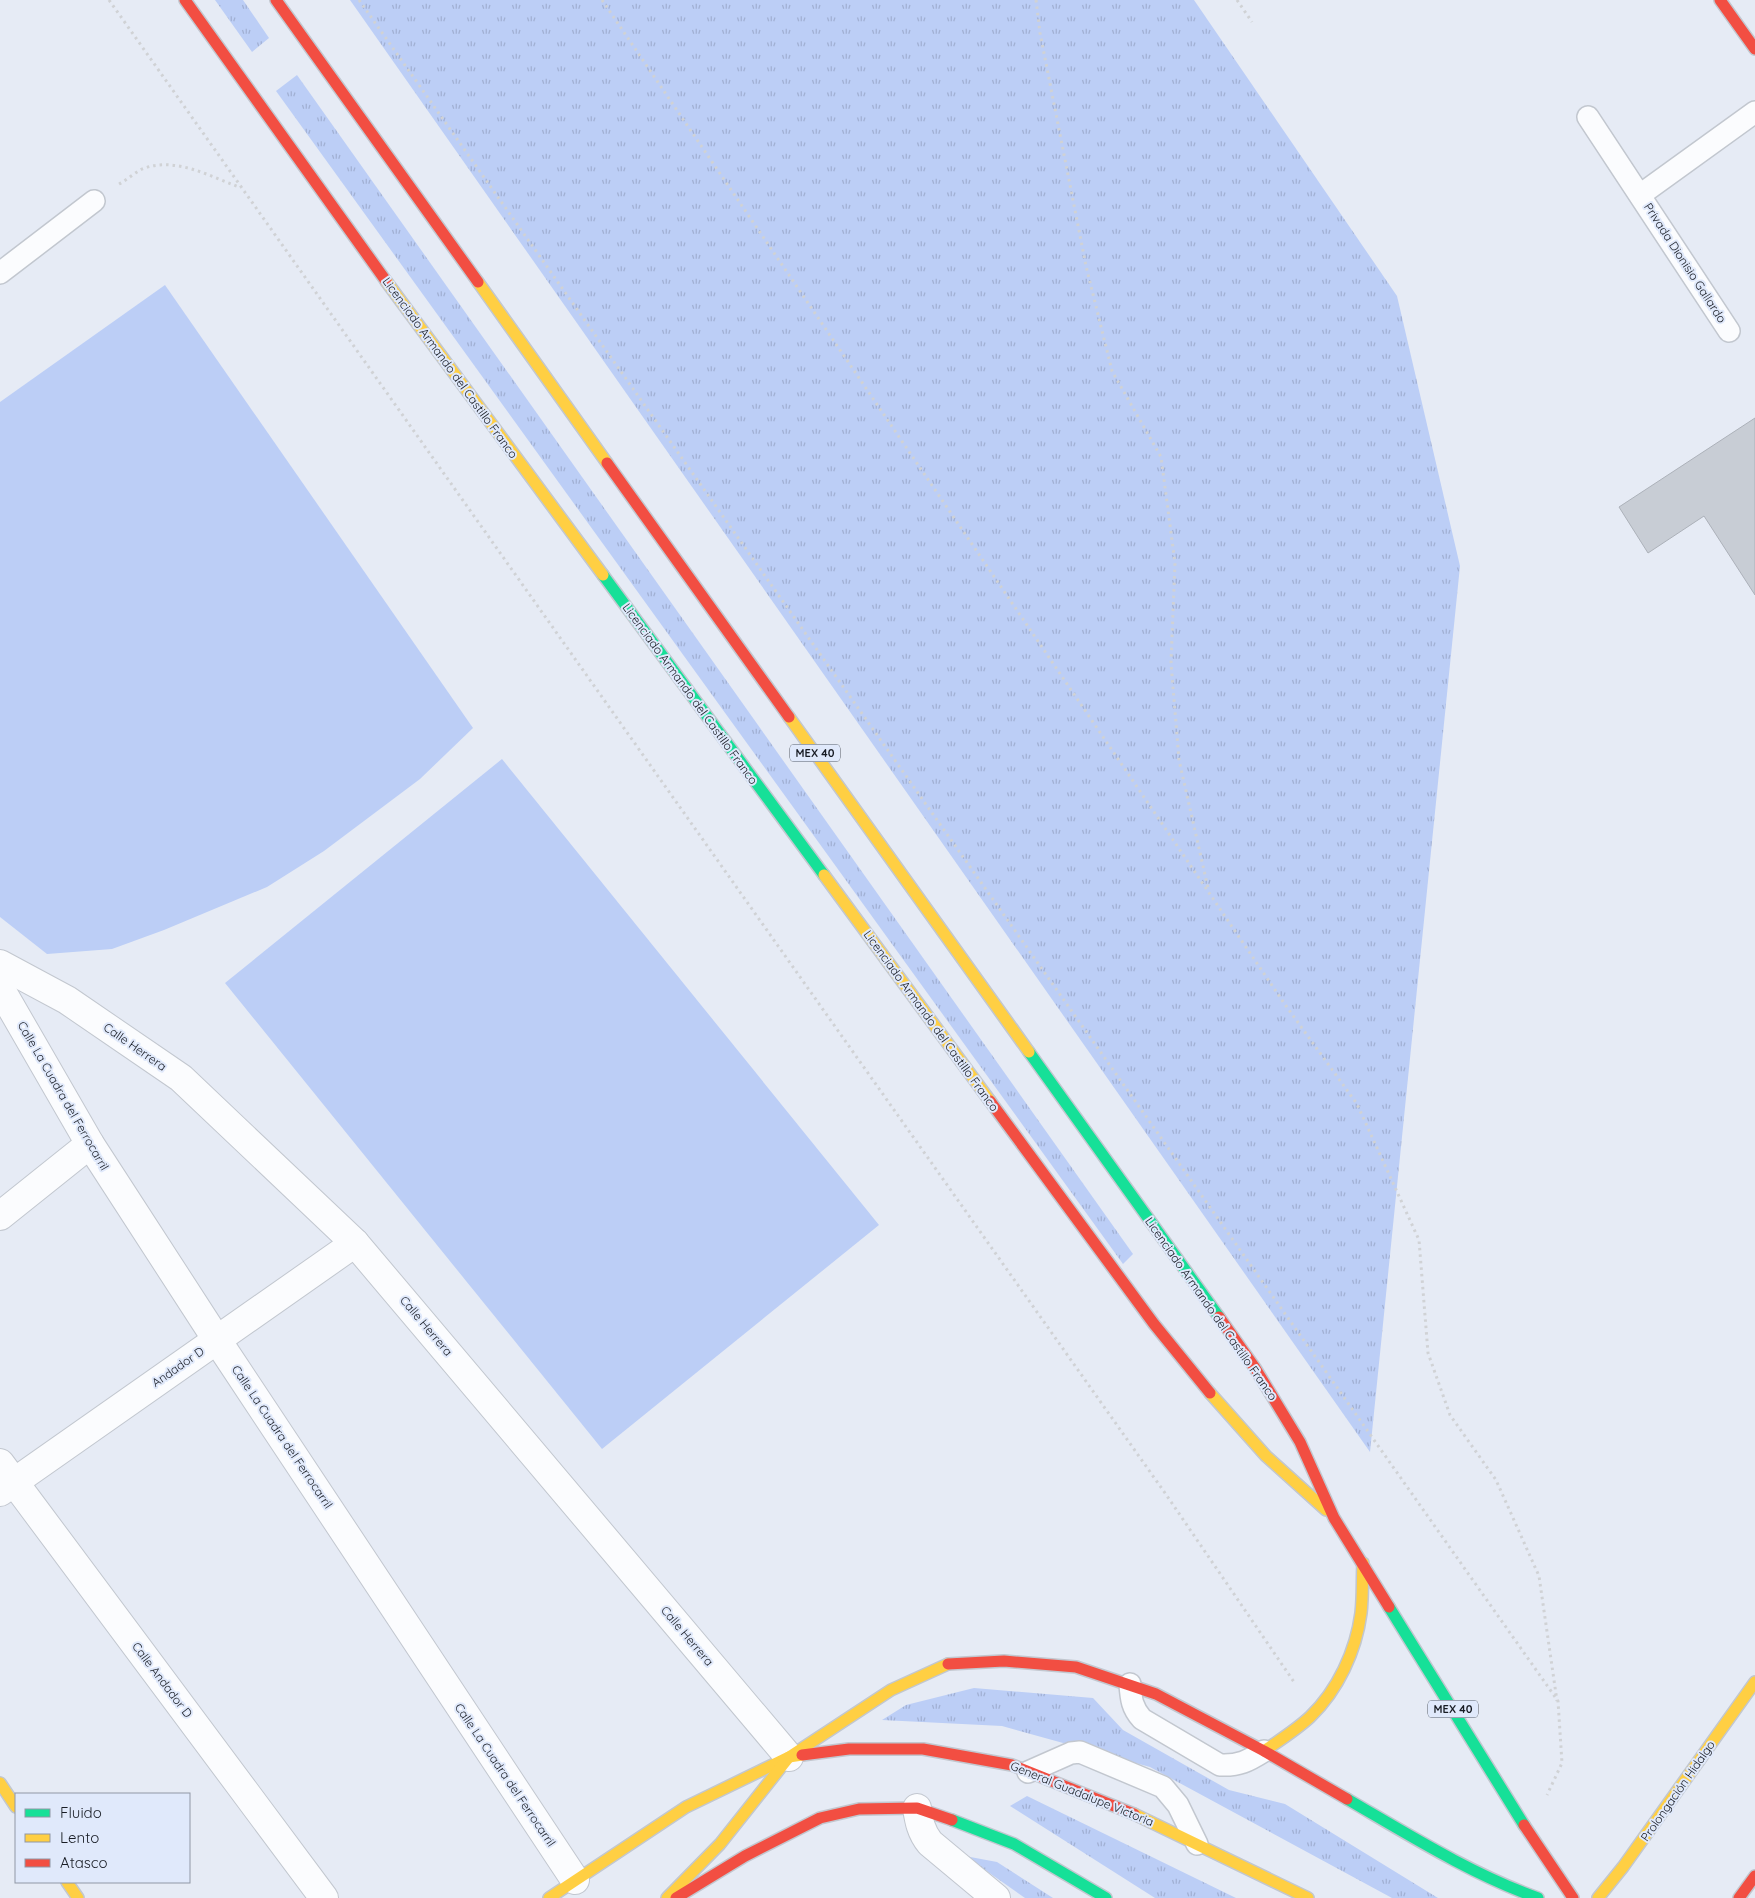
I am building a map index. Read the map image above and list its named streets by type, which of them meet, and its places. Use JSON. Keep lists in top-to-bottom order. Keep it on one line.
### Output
{"streets":{"main road":["Licenciado Armando del Castillo Franco","MEX 40","Prolongación Hidalgo","General Guadalupe Victoria"],"street":["Calle Herrera","Calle La Cuadra del Ferrocarril","Andador D","Calle Andador D"],"lane":["Privada Dionisio Gallardo"]},"crossings":[["Licenciado Armando del Castillo Franco","MEX 40"],["Calle Herrera","Andador D"],["Calle Herrera","General Guadalupe Victoria"],["Calle La Cuadra del Ferrocarril","Andador D"],["Calle La Cuadra del Ferrocarril","General Guadalupe Victoria"],["Andador D","Calle Andador D"]],"legend":["Fluido","Lento","Atasco"]}
